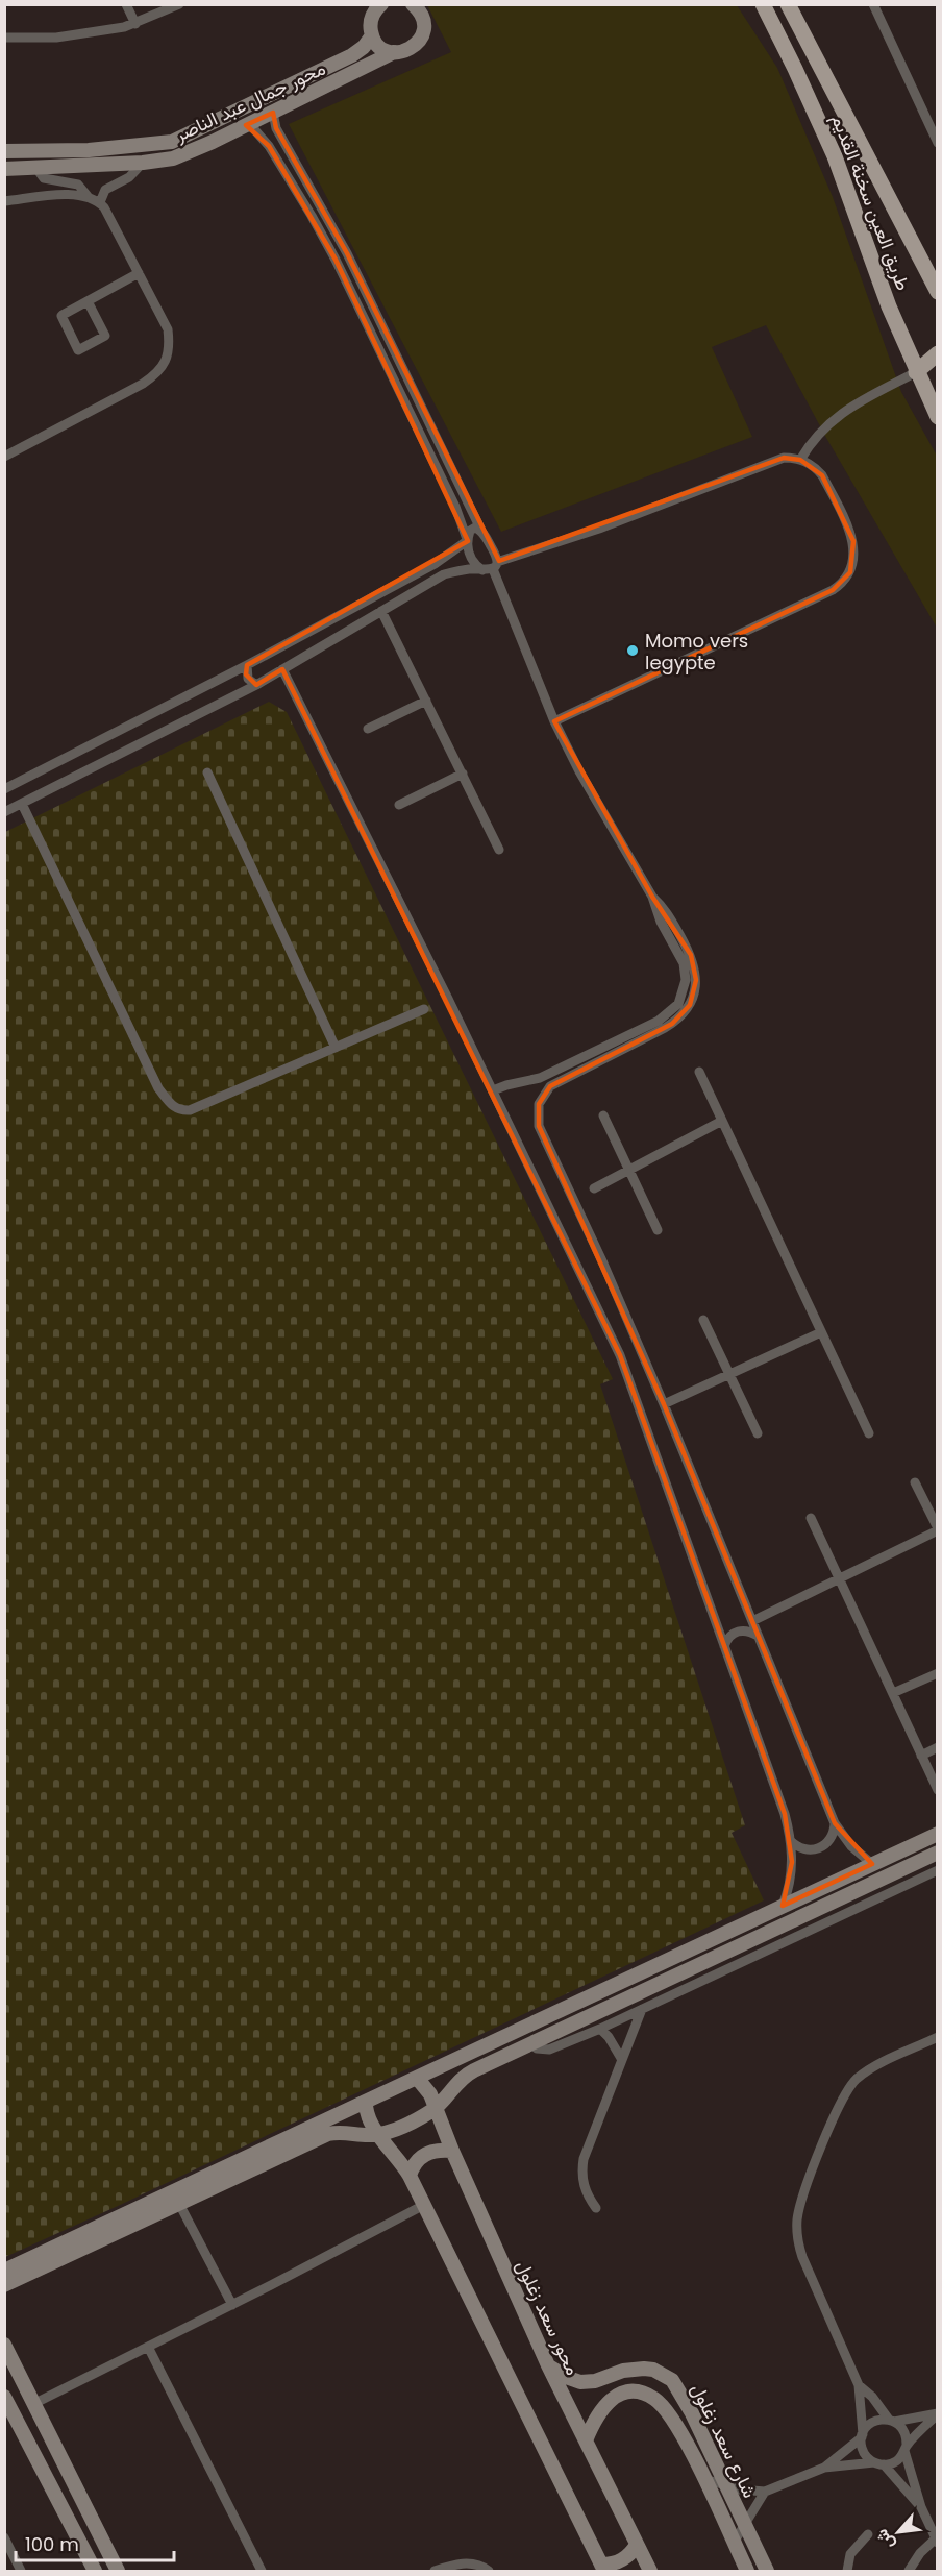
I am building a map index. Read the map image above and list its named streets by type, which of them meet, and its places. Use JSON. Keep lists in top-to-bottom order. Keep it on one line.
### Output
{"streets":{"main road":["محور جمال عبد الناصر","طريق العين سخنة القديم","محور سعد زغلول","شارع سعد زغلول"]},"crossings":[["محور سعد زغلول","شارع سعد زغلول"]],"places":["Momo vers legypte"],"scale_bar":"100 m","north":"bottom left"}
